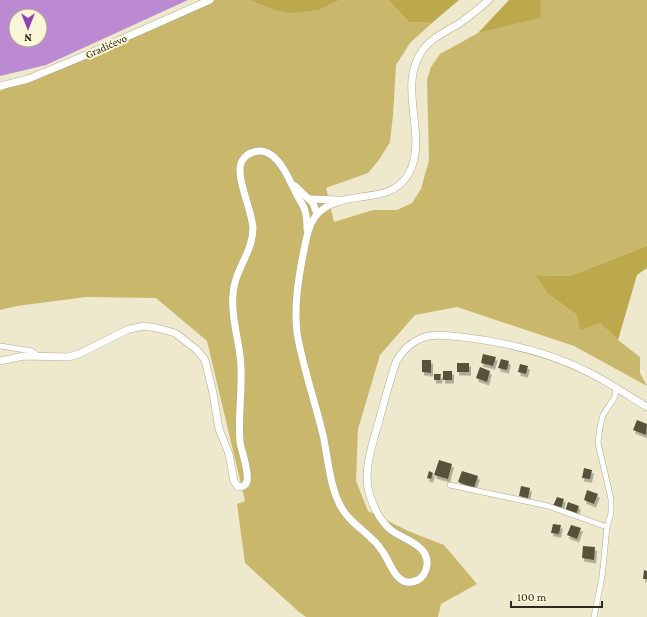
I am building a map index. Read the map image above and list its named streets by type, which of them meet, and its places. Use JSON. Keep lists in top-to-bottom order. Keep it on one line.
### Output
{"streets":{"main road":["Gradićevo"]},"scale_bar":"100 m","north":"bottom"}
